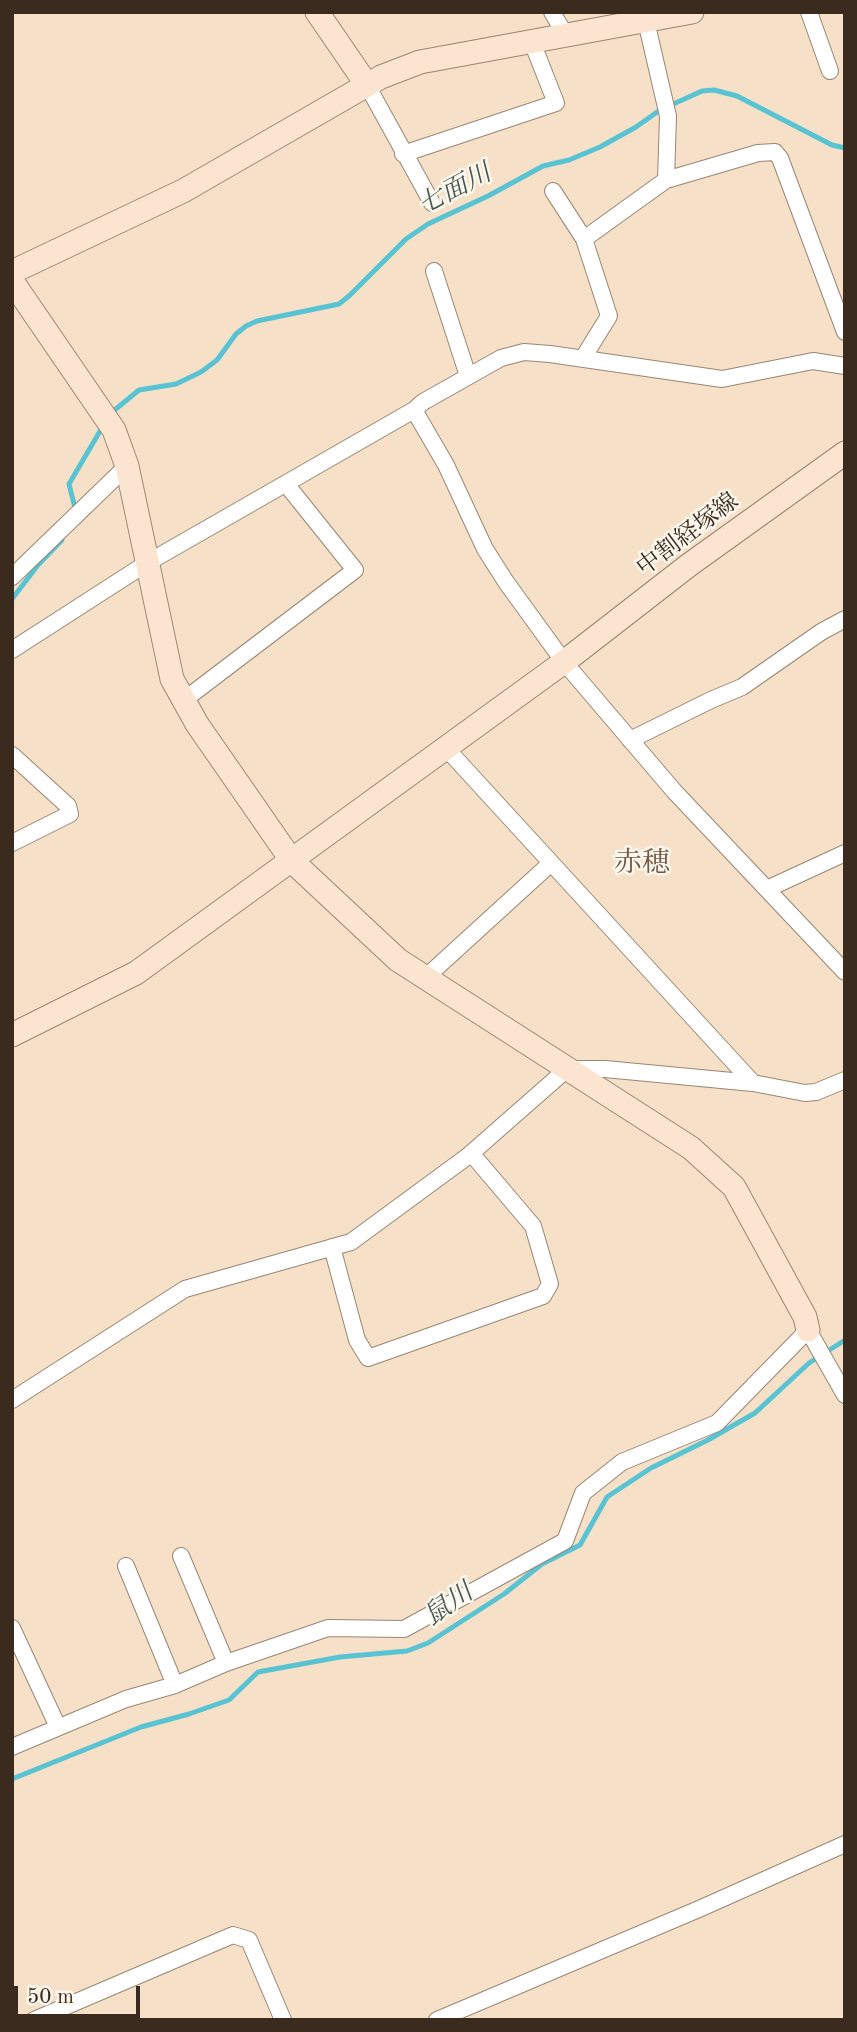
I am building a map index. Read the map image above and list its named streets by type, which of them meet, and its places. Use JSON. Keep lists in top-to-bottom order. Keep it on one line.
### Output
{"streets":{"street":["中割経塚線"]},"districts":["赤穂"],"water":["七面川","鼠川"],"scale_bar":"50 m"}
